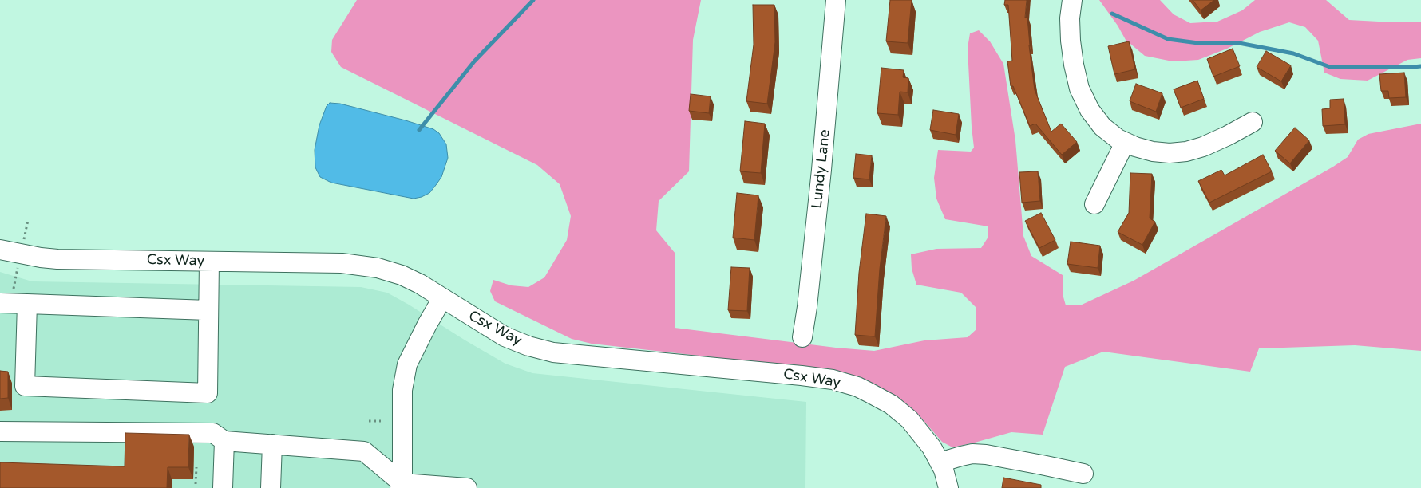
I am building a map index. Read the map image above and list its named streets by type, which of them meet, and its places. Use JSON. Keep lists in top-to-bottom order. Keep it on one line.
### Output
{"streets":{"street":["Lundy Lane","Csx Way"]}}
